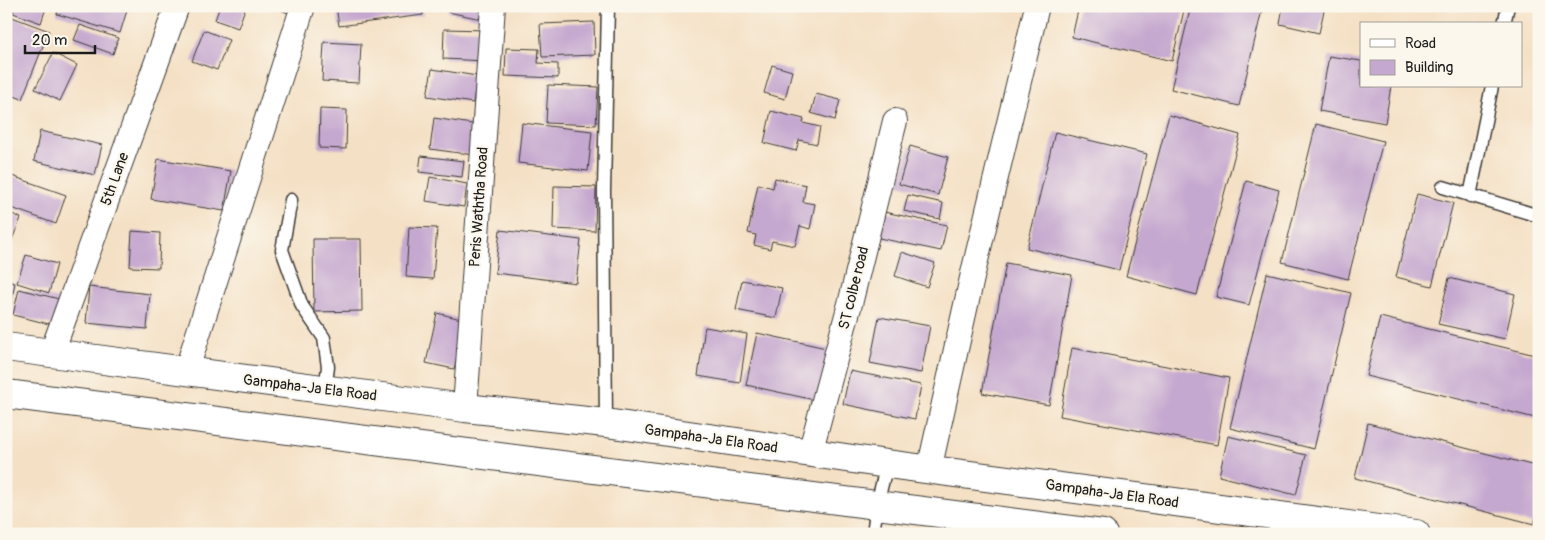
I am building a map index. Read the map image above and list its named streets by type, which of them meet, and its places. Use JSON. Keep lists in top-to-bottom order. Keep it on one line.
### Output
{"streets":{"highway":["Gampaha-Ja Ela Road"],"street":["5th Lane","Peris Waththa Road","ST colbe road"]},"crossings":[["5th Lane","Gampaha-Ja Ela Road"],["Peris Waththa Road","Gampaha-Ja Ela Road"],["ST colbe road","Gampaha-Ja Ela Road"]],"legend":["Road","Building"],"scale_bar":"20 m"}
